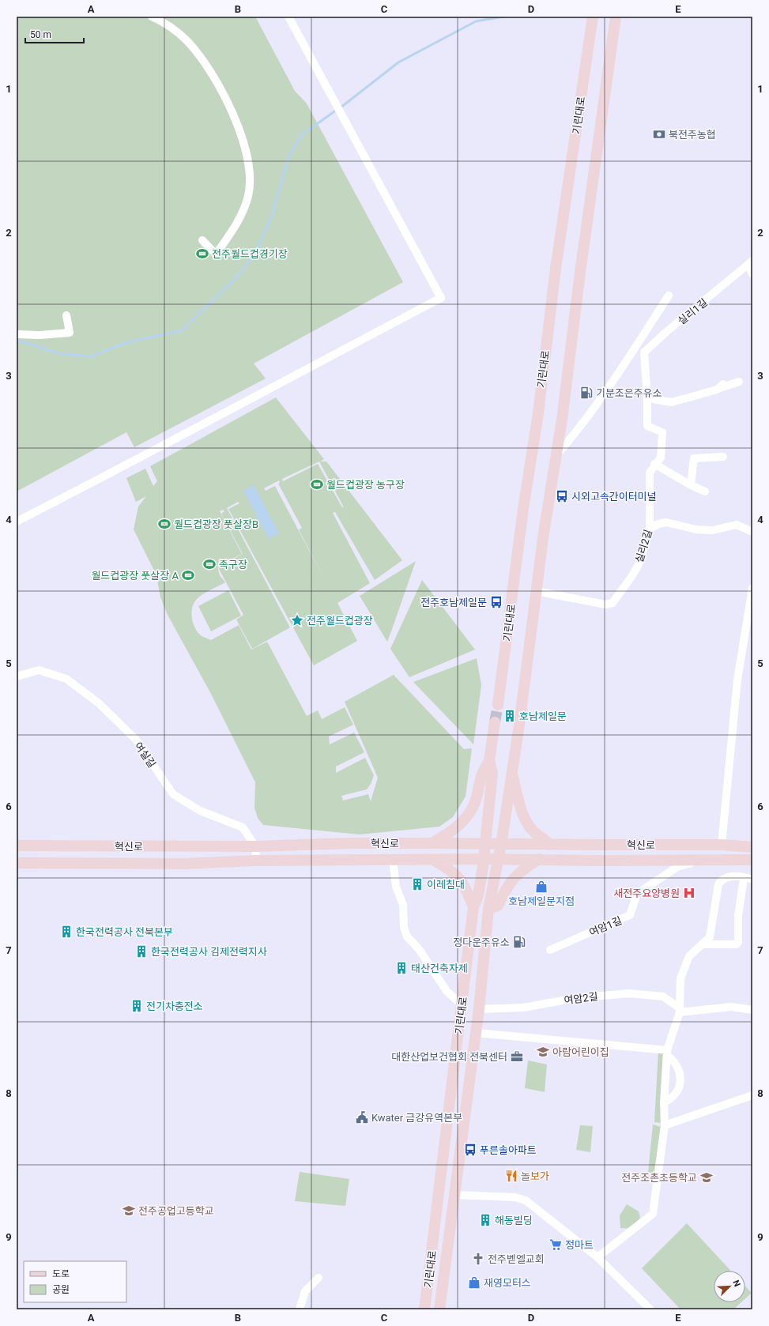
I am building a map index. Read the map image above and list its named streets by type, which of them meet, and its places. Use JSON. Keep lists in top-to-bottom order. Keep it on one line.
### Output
{"streets":{"street":["기린대로","실리1길","실리2길","여실길","혁신로","여암1길","여암2길"]},"crossings":[["기린대로","실리2길"],["기린대로","혁신로"],["기린대로","여암2길"],["실리1길","실리2길"],["여실길","혁신로"],["혁신로","여암1길"]],"places":{"bank":["북전주농협"],"sports":["전주월드컵경기장","월드컵광장 농구장","월드컵광장 풋살장B","족구장","월드컵광장 풋살장 A"],"fuel station":["기분조은주유소","정다운주유소"],"bus stop":["시외고속간이터미널","전주호남제일문","푸른솔아파트"],"place":["전주월드컵광장"],"building":["호남제일문","이레침대","한국전력공사 전북본부","한국전력공사 김제전력지사","태산건축자제","전기차충전소","해동빌딩"],"shop":["호남제일문지점","재영모터스"],"hospital":["새전주요양병원"],"school or university":["아람어린이집","전주조촌초등학교","전주공업고등학교"],"office":["대한산업보건협회 전북센터"],"public building":["Kwater 금강유역본부"],"restaurant":["놀보가"],"supermarket":["정마트"],"church":["전주벧엘교회"]},"legend":["도로","공원"],"scale_bar":"50 m","north":"top right","grid":{"columns":["A","B","C","D","E"],"rows":["1","2","3","4","5","6","7","8","9"]}}
